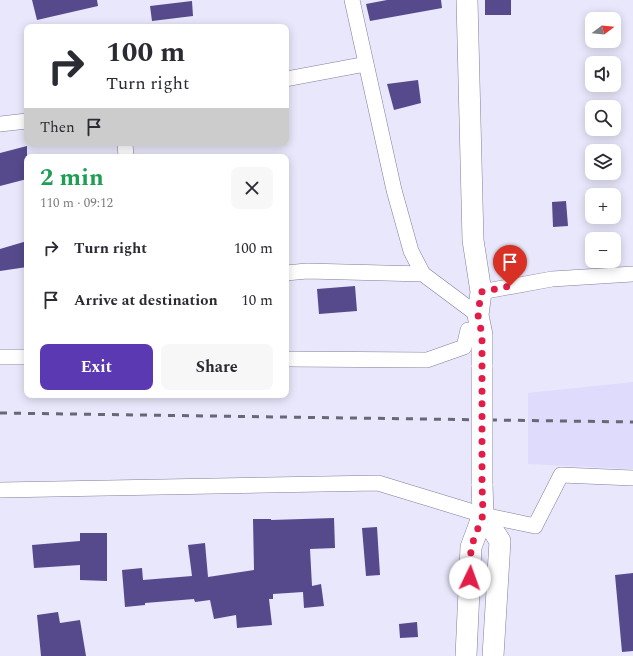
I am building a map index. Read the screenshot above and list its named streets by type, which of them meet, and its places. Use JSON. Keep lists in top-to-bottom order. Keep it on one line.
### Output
{"north":"right","page":{"map_buttons":["+","−"],"turn":["100 m","Turn right"],"then":"Then","heading":["2 min","110 m · 09:12"],"list":[{"name":"Turn right","value":"100 m"},{"name":"Arrive at destination","value":"10 m"}],"buttons":["Exit","Share"]}}
